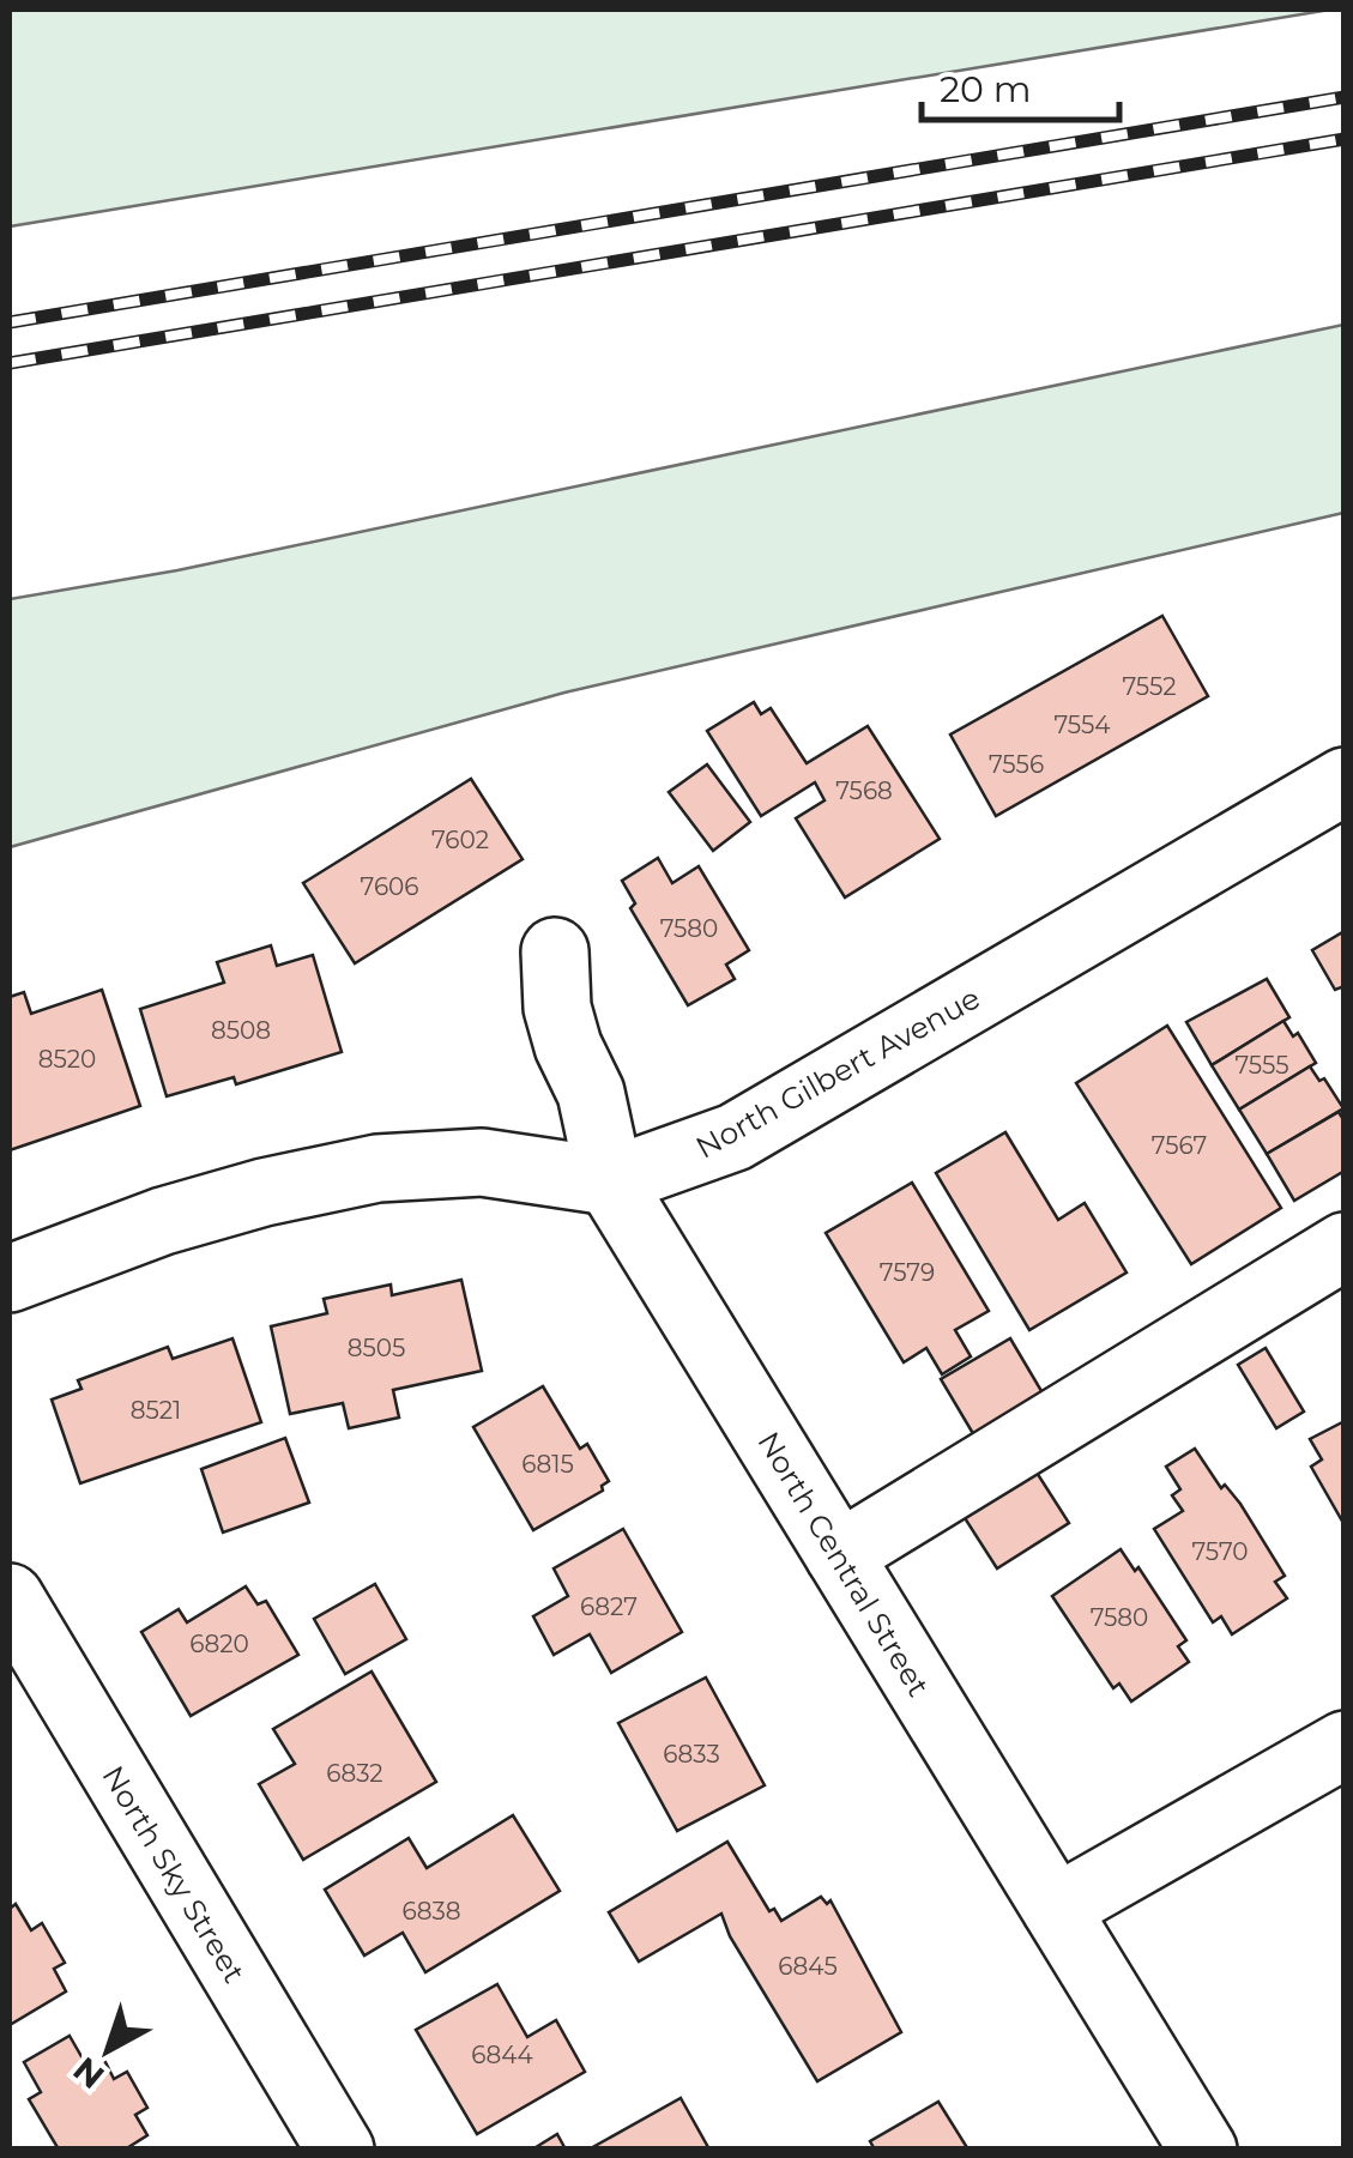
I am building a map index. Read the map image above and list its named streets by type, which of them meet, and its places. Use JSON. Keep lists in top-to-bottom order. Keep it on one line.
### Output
{"streets":{"street":["North Gilbert Avenue","North Central Street","North Sky Street"]},"crossings":[["North Gilbert Avenue","North Central Street"]],"house_numbers":["7552","7554","7556","7568","7602","7606","7580","8508","8520","7555","7567","7579","8505","8521","6815","7570","6827","7580","6820","6833","6832","6838","6845","6844"],"scale_bar":"20 m","north":"bottom left"}
